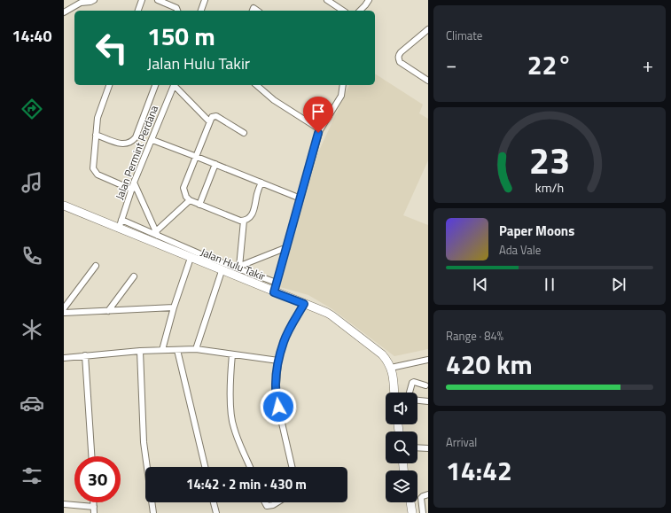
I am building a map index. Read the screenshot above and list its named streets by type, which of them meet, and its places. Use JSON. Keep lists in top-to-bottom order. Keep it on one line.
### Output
{"streets":{"street":["Jalan Permint Perdana","Jalan Hulu Takir"]},"crossings":[["Jalan Permint Perdana","Jalan Hulu Takir"]],"page":{"tabs":"14:40","tile":["Climate",["Range · 84%","420 km"],["Arrival","14:42"]],"turn":["150 m","Jalan Hulu Takir"],"heat":["−","22°","+"],"song":["Paper Moons","Ada Vale"],"limit":"30","trip":"14:42 · 2 min · 430 m","gauge":["23","km/h"]}}
